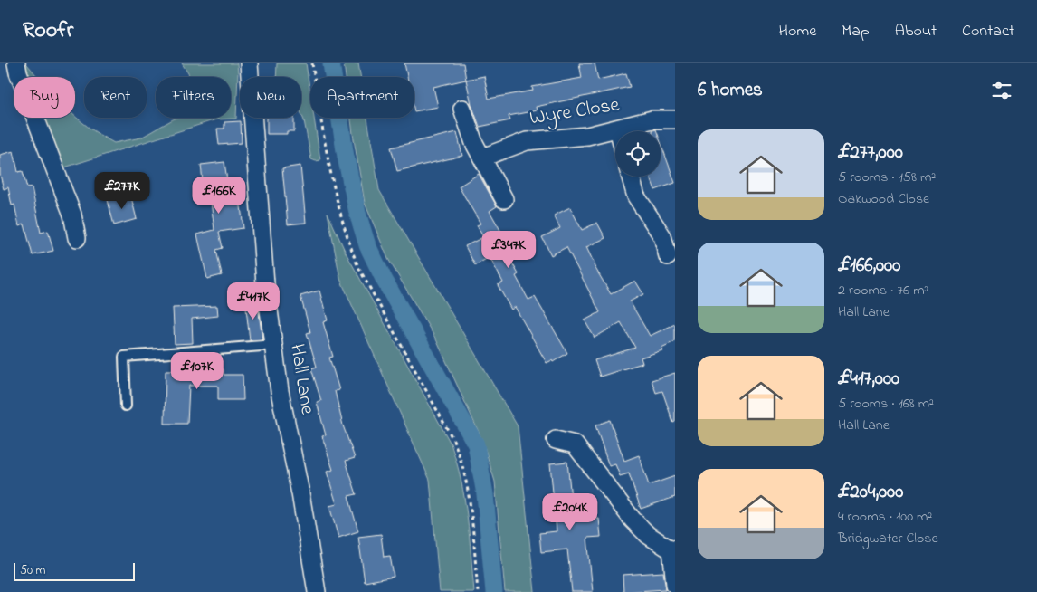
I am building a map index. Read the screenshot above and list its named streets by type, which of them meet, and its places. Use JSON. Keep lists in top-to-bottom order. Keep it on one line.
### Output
{"streets":{"street":["Wyre Close","Hall Lane"]},"scale_bar":"50 m","page":{"header":"Roofr","nav":["Home","Map","About","Contact"],"heading":"6 homes","chip":["Buy","Rent","Filters","New","Apartment"],"list":[{"name":"£277,000","note":"5 rooms · 158 m² · Oakwood Close"},{"name":"£166,000","note":"2 rooms · 76 m² · Hall Lane"},{"name":"£417,000","note":"5 rooms · 168 m² · Hall Lane"},{"name":"£204,000","note":"4 rooms · 100 m² · Bridgwater Close"}],"price":["£277K","£166K","£347K","£417K","£107K","£204K"],"scale":"50 m"}}
